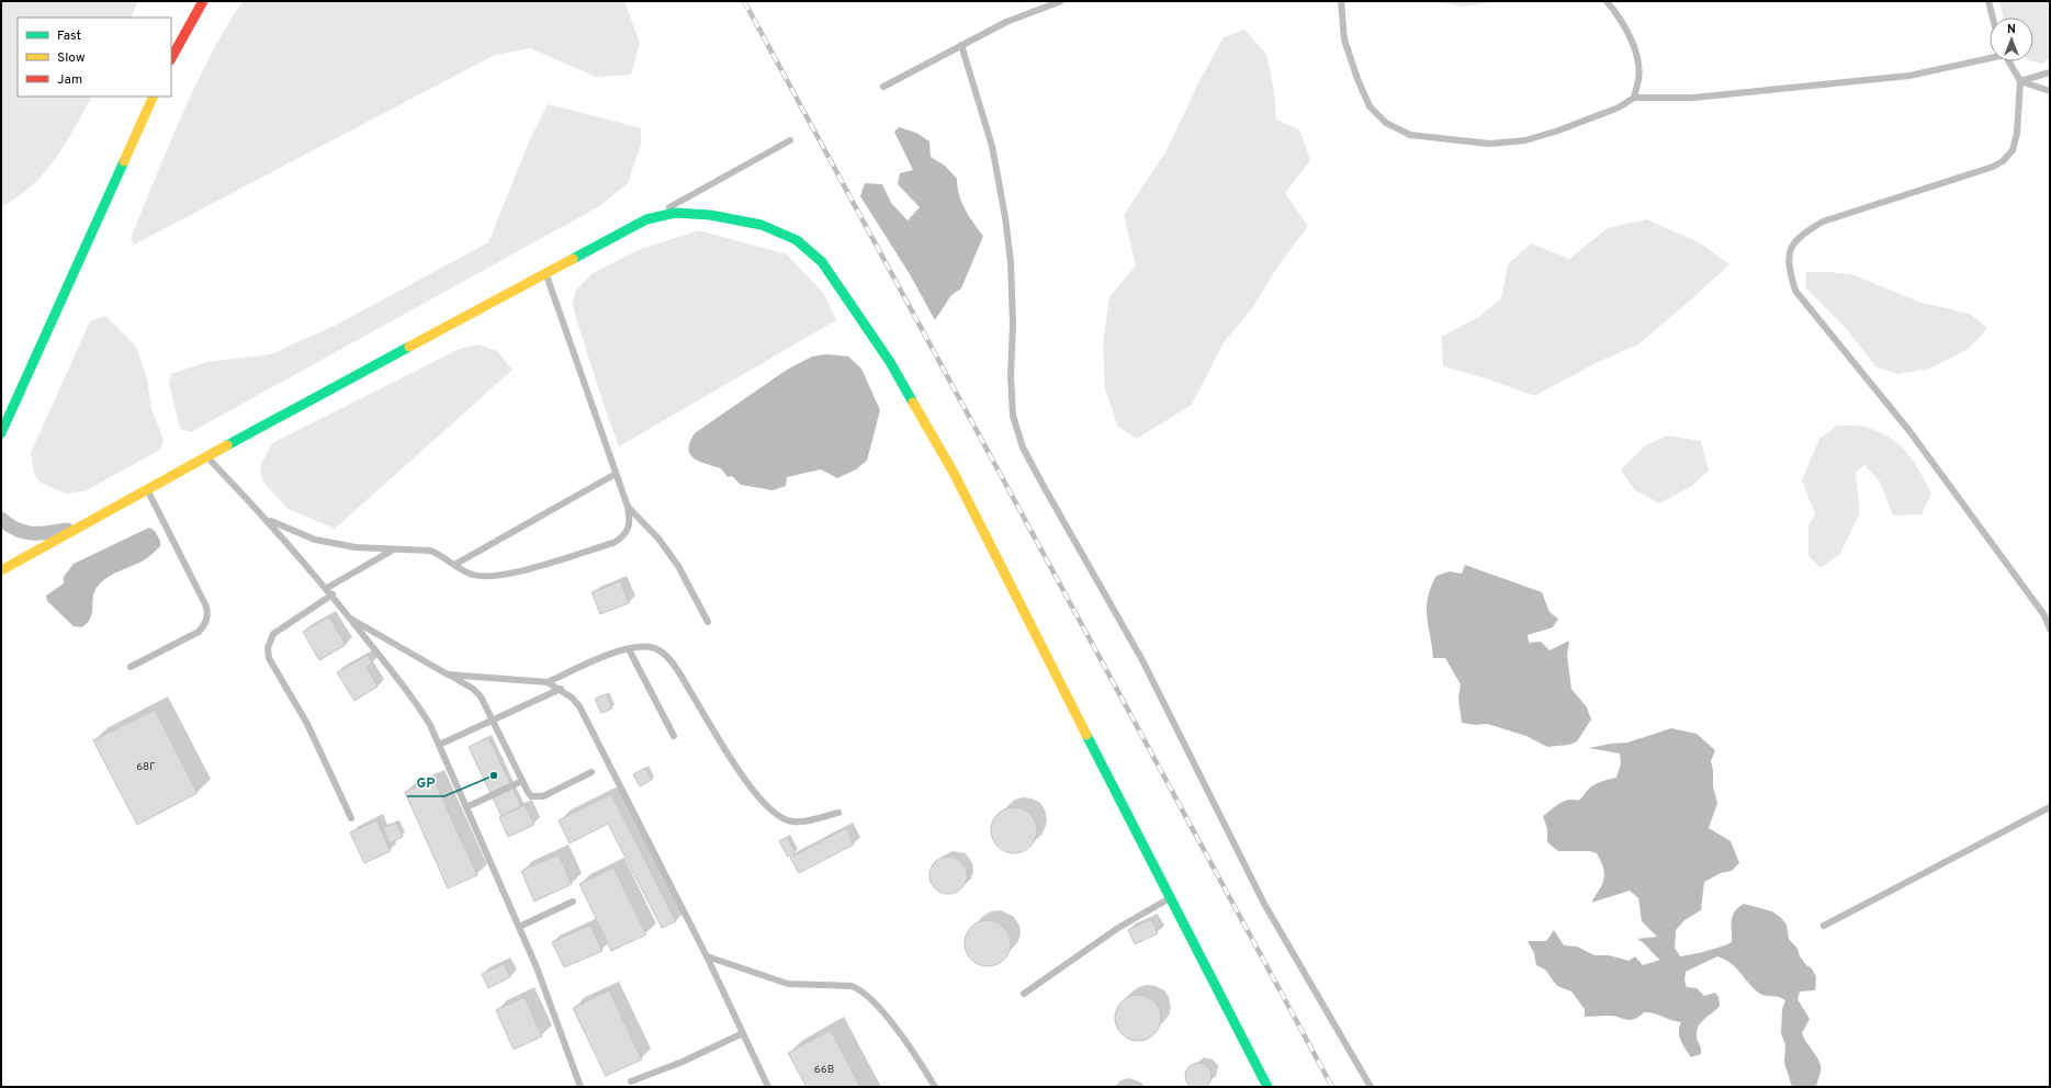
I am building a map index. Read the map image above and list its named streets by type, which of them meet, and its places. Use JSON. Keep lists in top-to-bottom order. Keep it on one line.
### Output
{"places":["GP"],"house_numbers":["68Г","66В"],"legend":["Fast","Slow","Jam"],"north":"top"}
